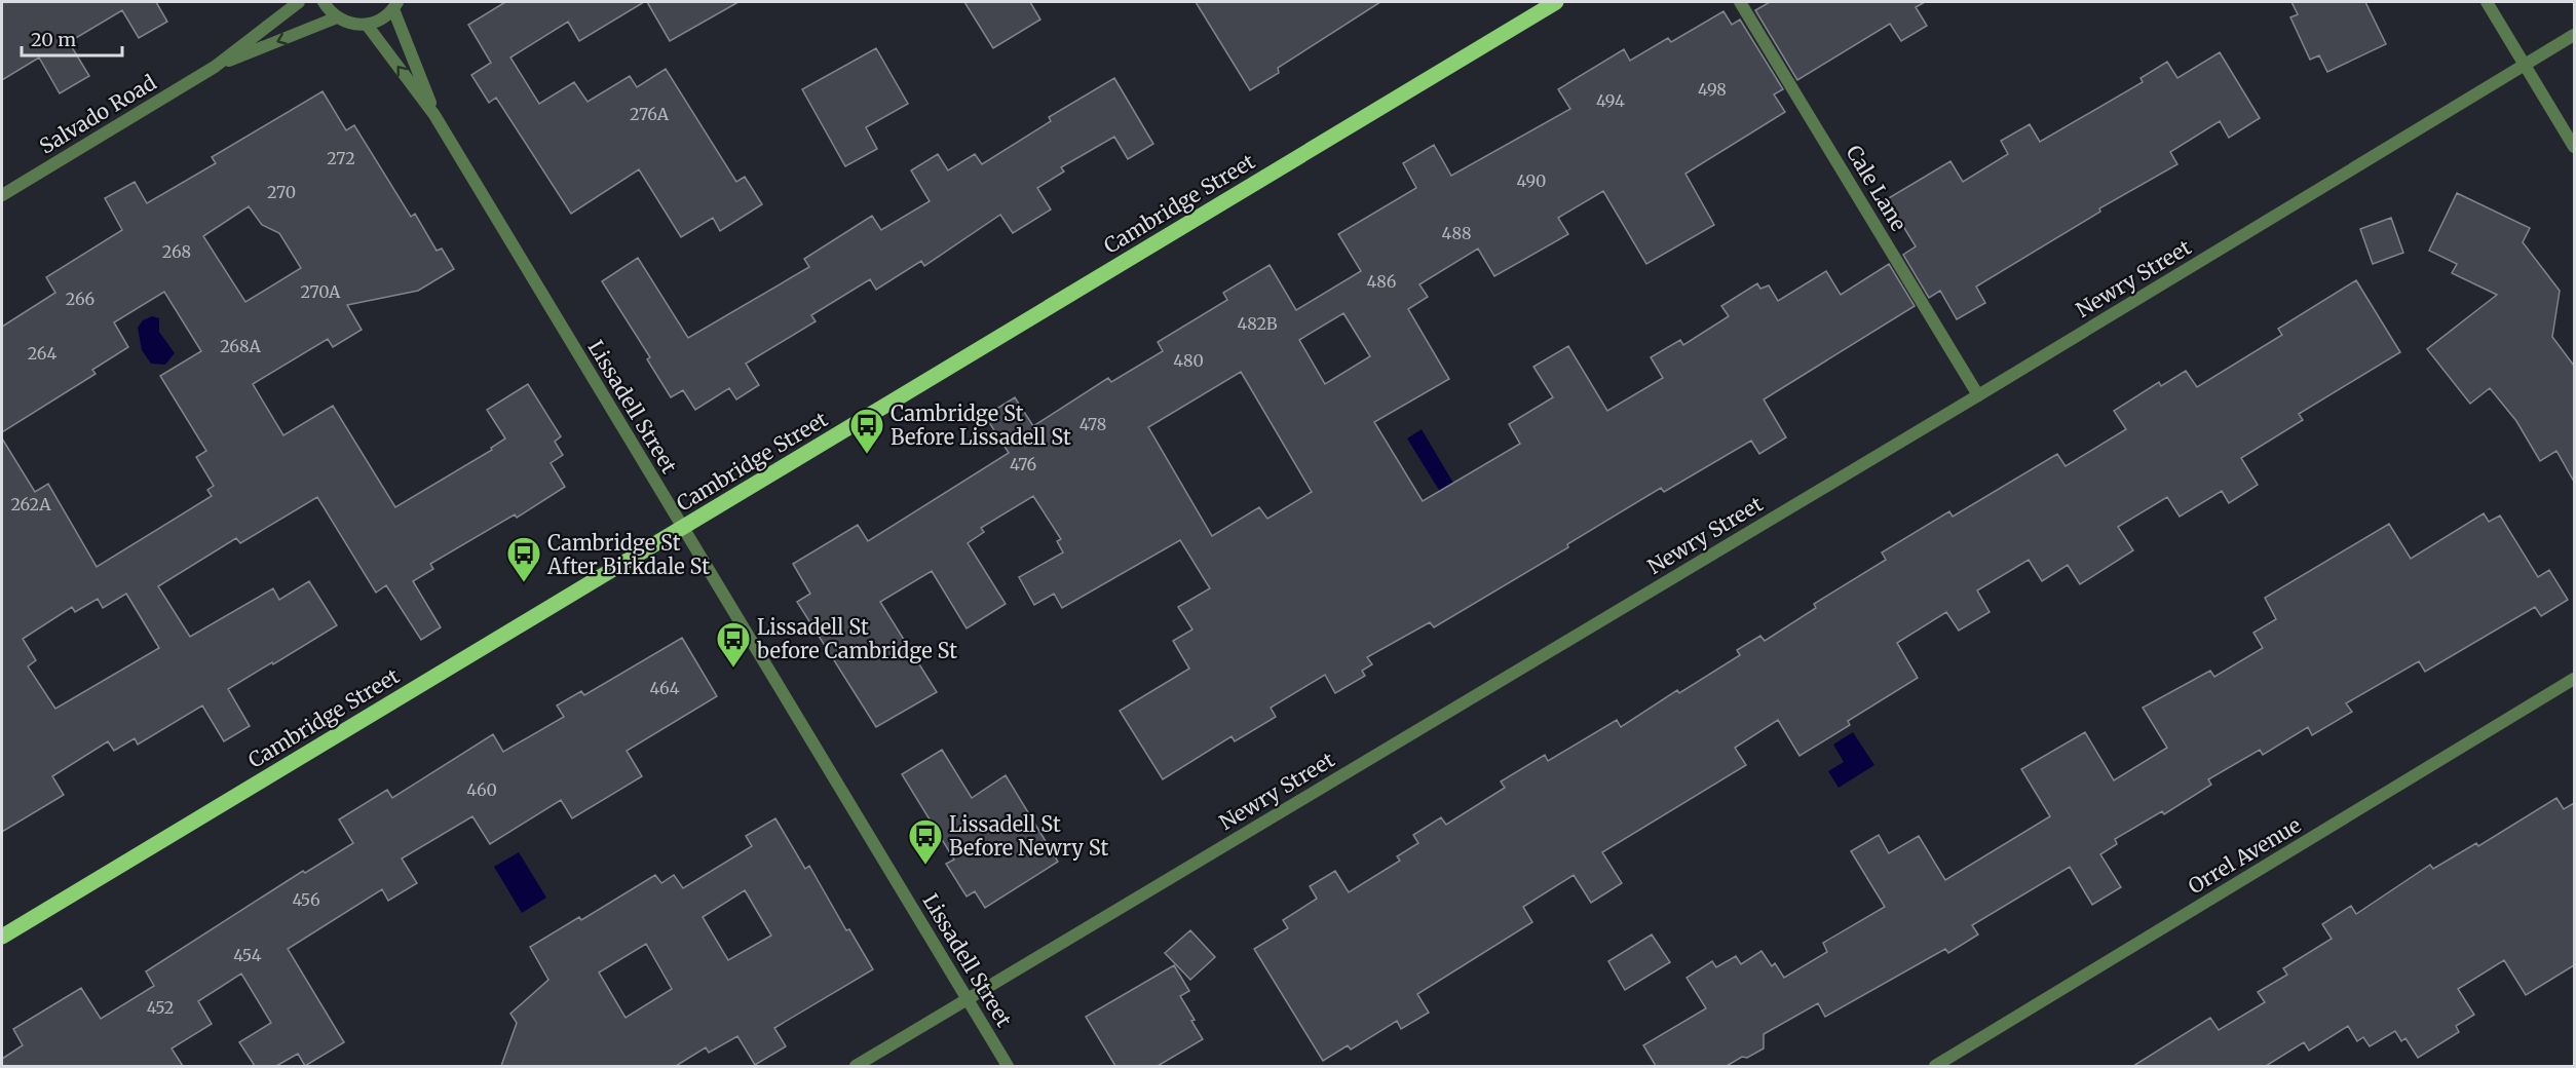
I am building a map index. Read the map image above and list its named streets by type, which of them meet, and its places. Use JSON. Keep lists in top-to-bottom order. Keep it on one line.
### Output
{"streets":{"main road":["Cambridge Street"],"street":["Salvado Road","Cale Lane","Newry Street","Lissadell Street","Orrel Avenue"]},"crossings":[["Cale Lane","Newry Street"],["Cambridge Street","Lissadell Street"],["Newry Street","Lissadell Street"]],"places":{"bus stop":["Cambridge St Before Lissadell St","Cambridge St After Birkdale St","Lissadell St before Cambridge St","Lissadell St Before Newry St"]},"house_numbers":["498","494","276A","272","490","270","488","268","486","270A","266","482B","268A","264","480","478","476","262A","464","460","456","454","452"],"scale_bar":"20 m"}
